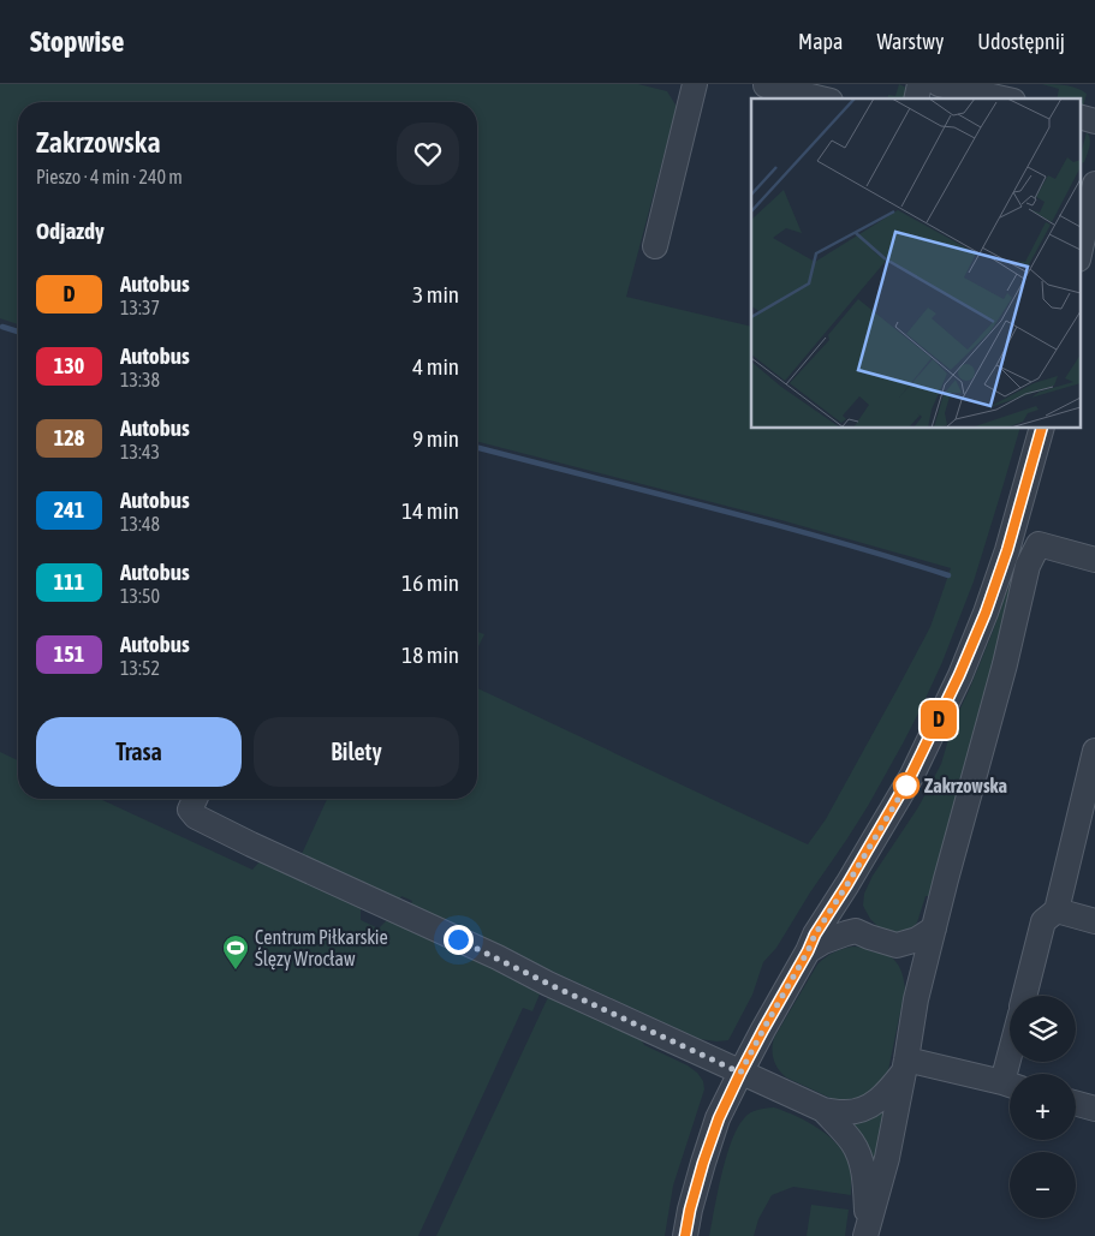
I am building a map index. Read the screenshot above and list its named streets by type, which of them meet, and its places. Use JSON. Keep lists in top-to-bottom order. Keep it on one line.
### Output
{"places":{"other":["Zakrzowska"],"sports":["Centrum Piłkarskie Ślęzy Wrocław"]},"lines":["bus line D"],"page":{"header":"Stopwise","nav":["Mapa","Warstwy","Udostępnij"],"on_map":"D","heading":[["Zakrzowska","Pieszo · 4 min · 240 m"],"Odjazdy"],"list":[{"mark":"D","name":"Autobus","note":"13:37","value":"3 min"},{"mark":"130","name":"Autobus","note":"13:38","value":"4 min"},{"mark":"128","name":"Autobus","note":"13:43","value":"9 min"},{"mark":"241","name":"Autobus","note":"13:48","value":"14 min"},{"mark":"111","name":"Autobus","note":"13:50","value":"16 min"},{"mark":"151","name":"Autobus","note":"13:52","value":"18 min"}],"buttons":["Trasa","Bilety"],"map_buttons":["+","−"]}}
